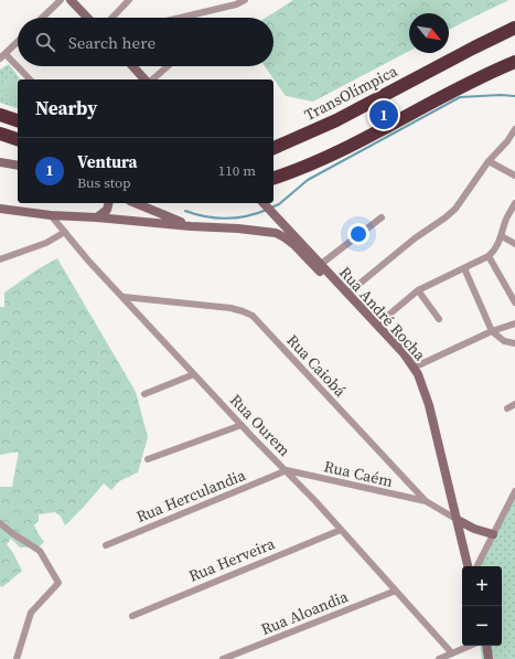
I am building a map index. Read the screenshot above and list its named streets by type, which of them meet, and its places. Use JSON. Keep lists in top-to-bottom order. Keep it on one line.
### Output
{"streets":{"highway":["TransOlímpica"],"main road":["Rua André Rocha"],"street":["Rua Caiobá","Rua Ourem","Rua Caém","Rua Herculandia","Rua Herveira","Rua Aloandia"]},"crossings":[["Rua André Rocha","Rua Caiobá"],["Rua Caiobá","Rua Ourem"],["Rua Caiobá","Rua Caém"],["Rua Ourem","Rua Caém"],["Rua Ourem","Rua Herculandia"],["Rua Ourem","Rua Herveira"],["Rua Ourem","Rua Aloandia"],["Rua Caém","Rua Herculandia"]],"north":"bottom right","page":{"search":"Search here","heading":"Nearby","pins":"1","list":[{"mark":"1","name":"Ventura","note":"Bus stop","value":"110 m"}],"map_buttons":["+","−"]}}
